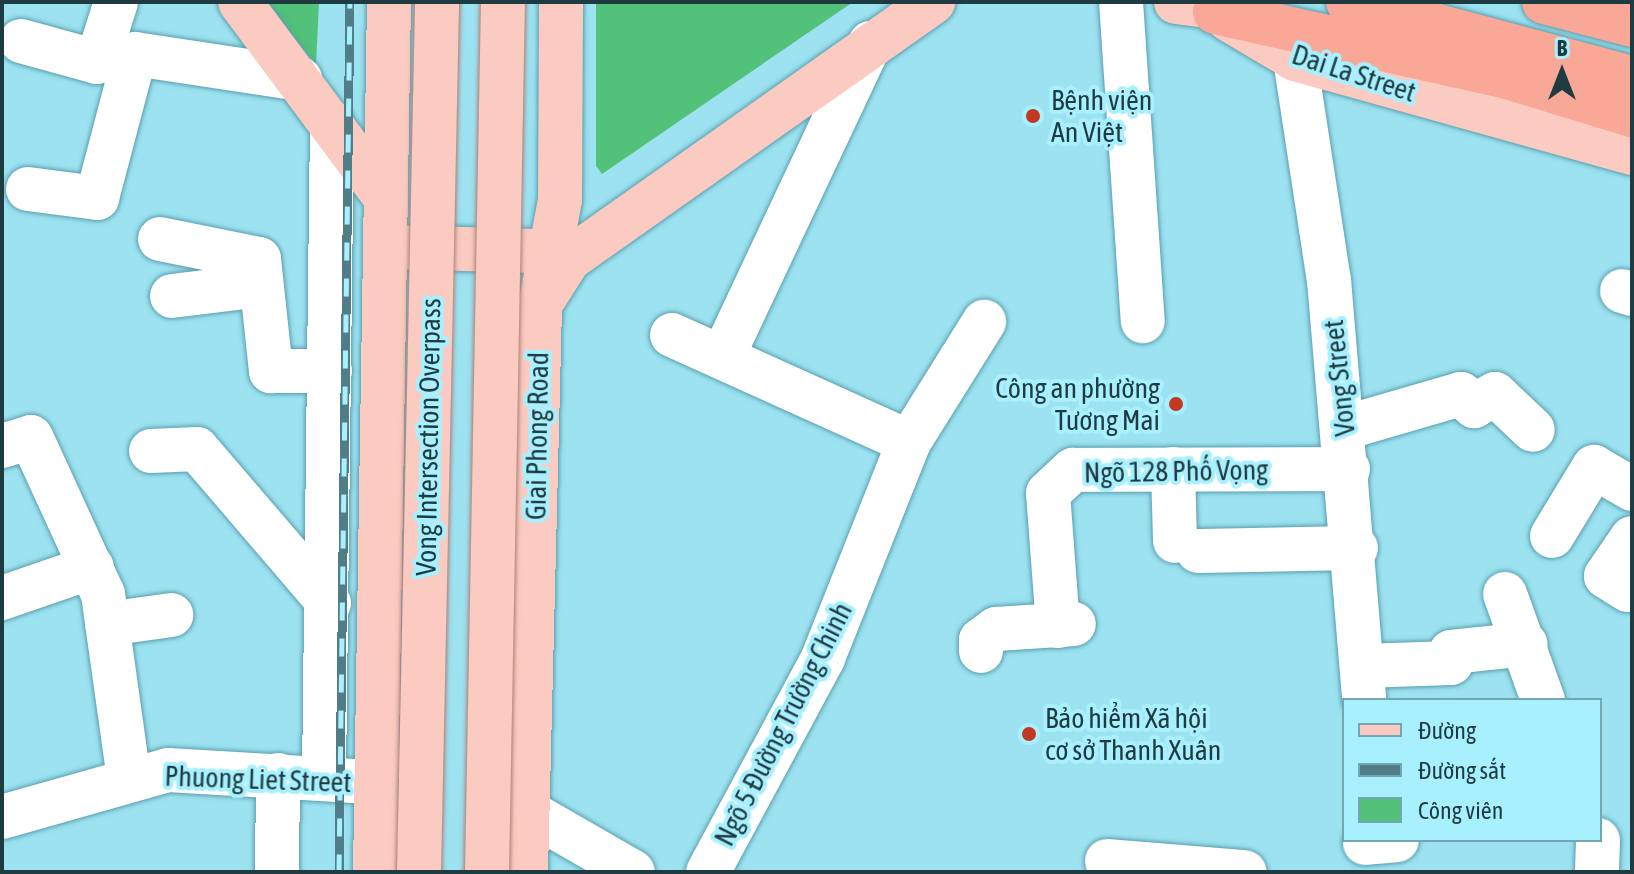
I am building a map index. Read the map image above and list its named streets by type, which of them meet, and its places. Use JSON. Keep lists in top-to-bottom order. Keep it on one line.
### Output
{"streets":{"main road":["Dai La Street","Giai Phong Road","Vong Intersection Overpass"],"street":["Vong Street","Ngõ 128 Phố Vọng","Ngõ 5 Đường Trường Chinh","Phuong Liet Street"]},"crossings":[["Dai La Street","Vong Street"],["Vong Street","Ngõ 128 Phố Vọng"]],"places":["Bệnh viện An Việt","Công an phường Tương Mai","Bảo hiểm Xã hội cơ sở Thanh Xuân"],"legend":["Đường","Đường sắt","Công viên"],"north":"top"}
